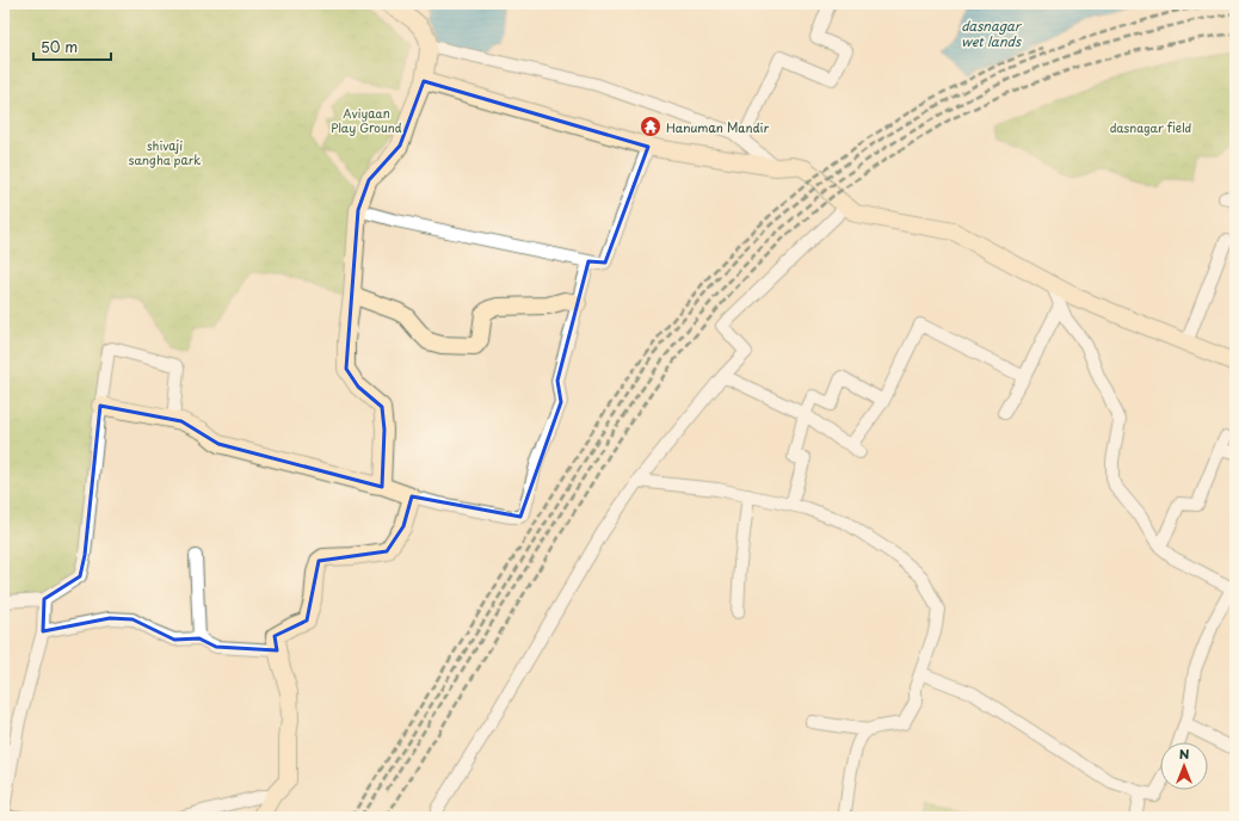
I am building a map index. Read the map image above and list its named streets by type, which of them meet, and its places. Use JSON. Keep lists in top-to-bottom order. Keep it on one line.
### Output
{"water":["dasnagar wet lands"],"parks":["Aviyaan Play Ground","dasnagar field","shivaji sangha park"],"places":{"temple":["Hanuman Mandir"]},"scale_bar":"50 m","north":"top"}
